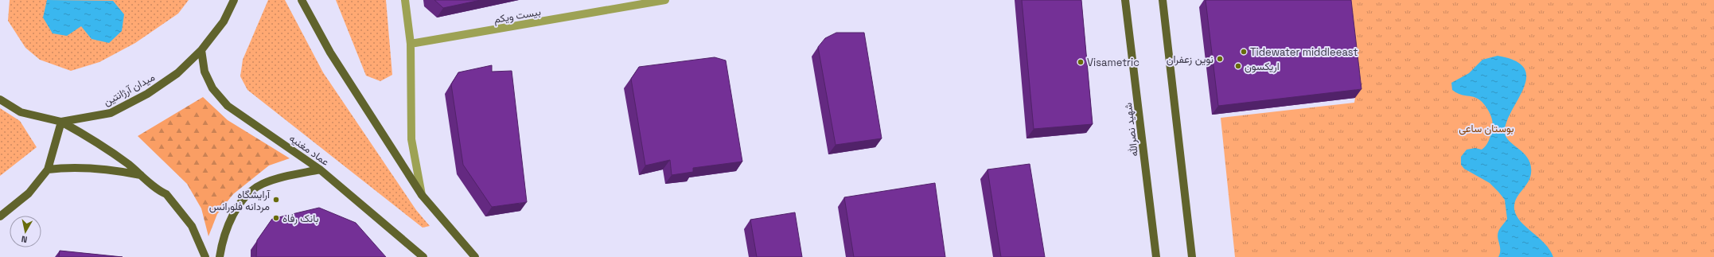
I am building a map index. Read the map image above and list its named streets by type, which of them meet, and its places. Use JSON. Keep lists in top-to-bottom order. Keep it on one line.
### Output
{"streets":{"main road":["میدان آرژانتین","شهید نصرالله","عماد مغنیه"],"street":["بیست ویکم"]},"crossings":[["میدان آرژانتین","عماد مغنیه"]],"parks":["بوستان ساعی"],"places":["Tidewater middleeast","نوین زعفران","Visametric","اریکسون","آرایشگاه مردانه فلورانس","بانک رفاه"],"north":"bottom"}
